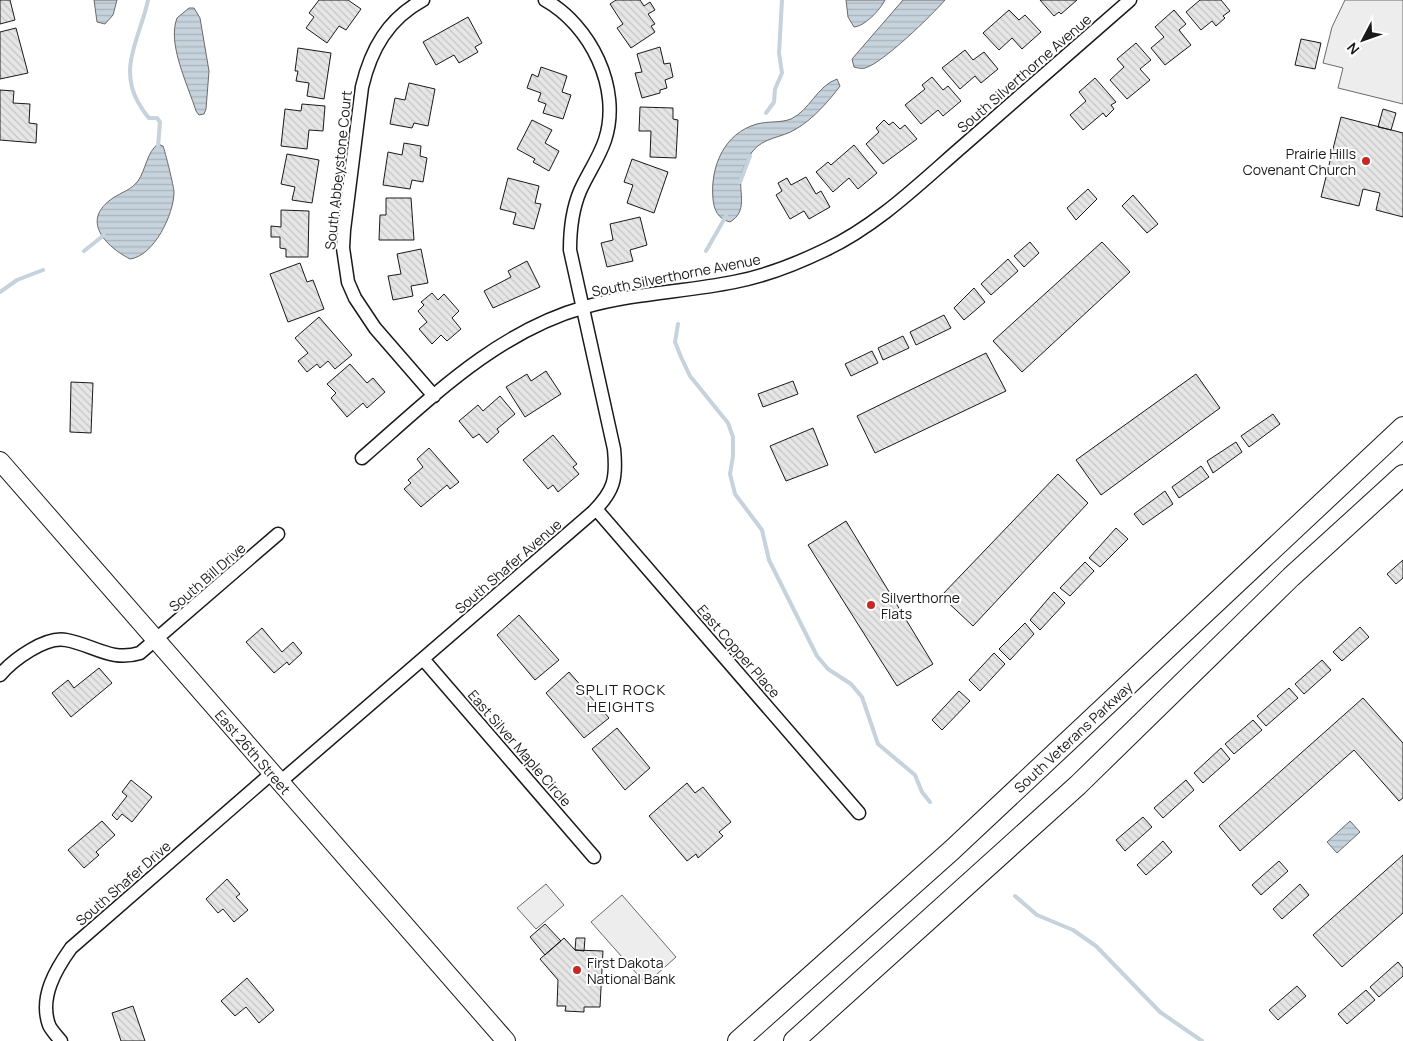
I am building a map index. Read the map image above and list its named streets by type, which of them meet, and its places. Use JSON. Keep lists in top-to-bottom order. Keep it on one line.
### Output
{"streets":{"highway":["South Veterans Parkway"],"main road":["East 26th Street"],"street":["South Silverthorne Avenue","South Abbeystone Court","South Shafer Avenue","South Bill Drive","East Copper Place","East Silver Maple Circle","South Shafer Drive"]},"crossings":[["South Silverthorne Avenue","South Abbeystone Court"],["South Silverthorne Avenue","South Shafer Avenue"],["South Shafer Avenue","East Copper Place"],["South Shafer Avenue","East Silver Maple Circle"],["South Shafer Avenue","East 26th Street"],["South Shafer Avenue","South Shafer Drive"],["South Bill Drive","East 26th Street"],["East 26th Street","South Shafer Drive"]],"districts":["SPLIT ROCK HEIGHTS"],"places":["Prairie Hills Covenant Church","Silverthorne Flats","First Dakota National Bank"],"north":"bottom left"}
